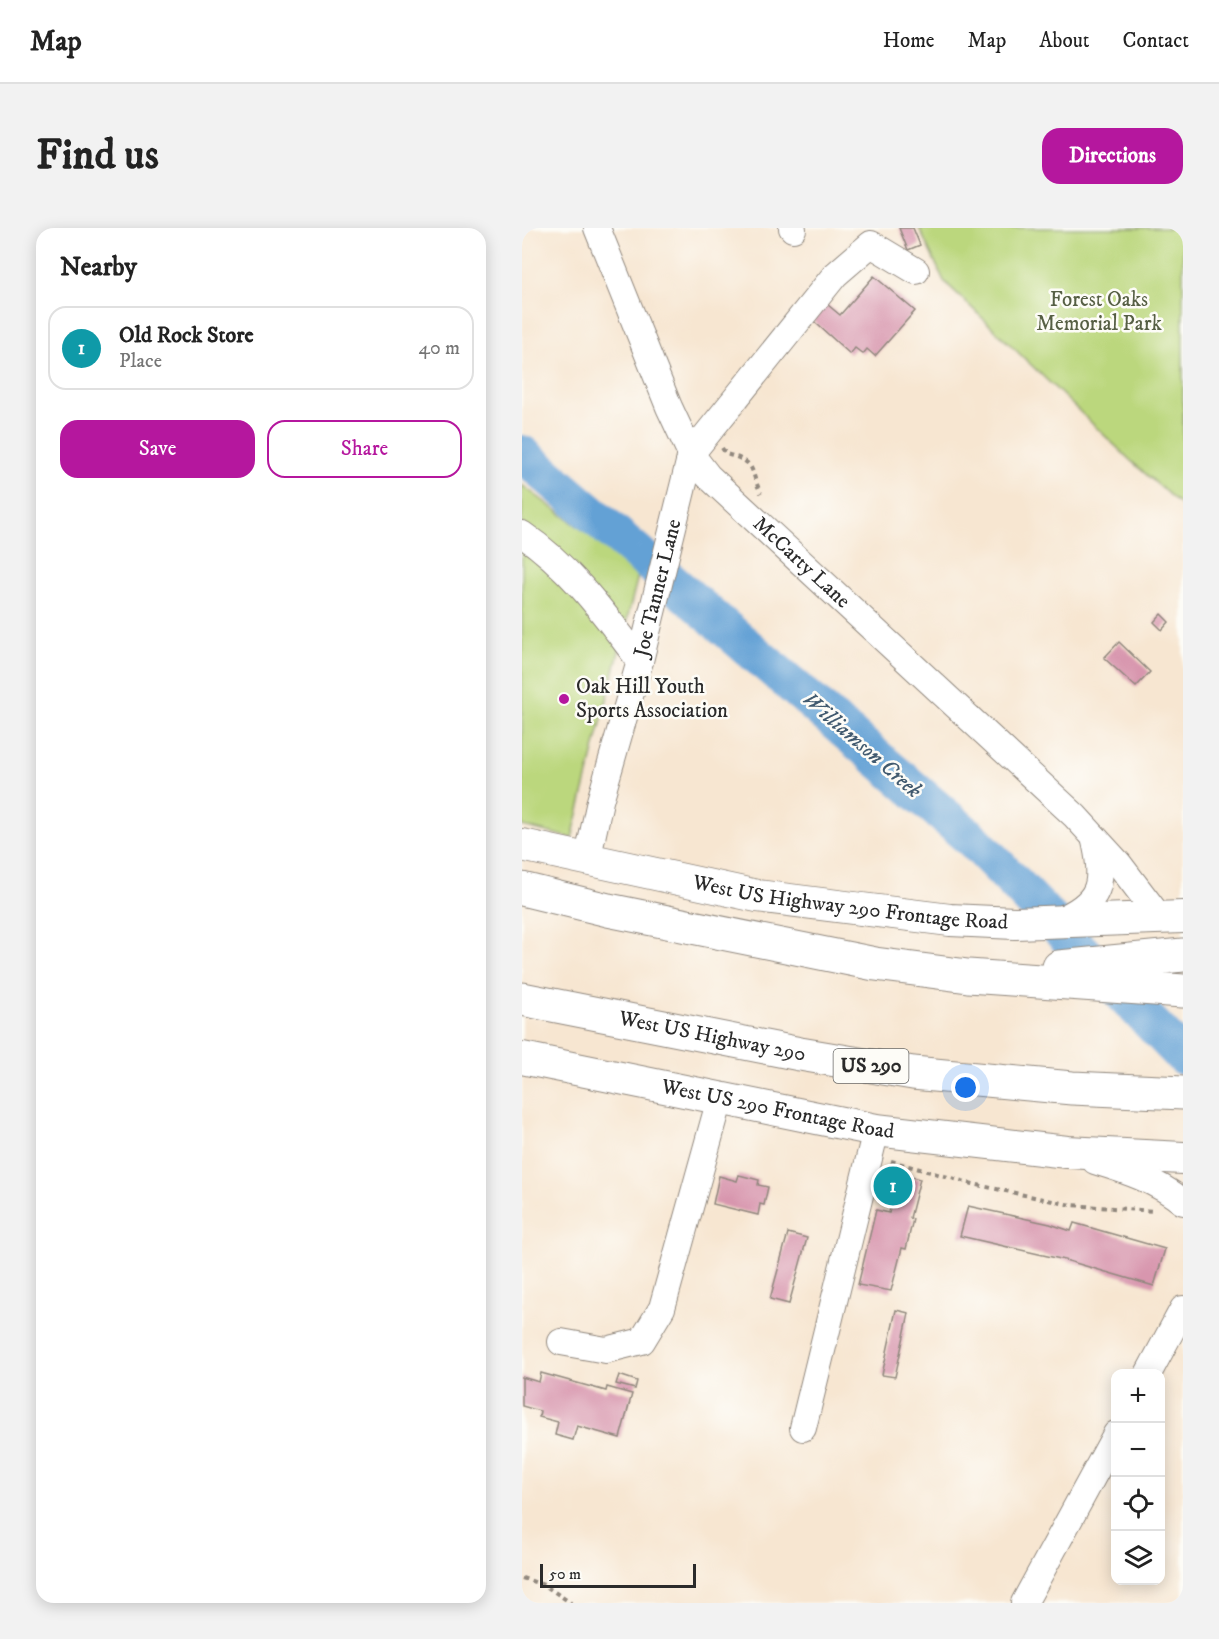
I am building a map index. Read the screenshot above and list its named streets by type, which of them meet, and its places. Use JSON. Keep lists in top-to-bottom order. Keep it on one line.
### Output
{"streets":{"highway":["West US Highway 290","US 290"],"main road":["West US Highway 290 Frontage Road","West US 290 Frontage Road"],"street":["McCarty Lane","Joe Tanner Lane"]},"crossings":[["McCarty Lane","Joe Tanner Lane"],["McCarty Lane","West US Highway 290 Frontage Road"],["Joe Tanner Lane","West US Highway 290 Frontage Road"]],"water":["Williamson Creek"],"parks":["Forest Oaks Memorial Park"],"places":["Oak Hill Youth Sports Association"],"scale_bar":"50 m","page":{"header":"Map","nav":["Home","Map","About","Contact"],"buttons":["Directions",["Save","Share"]],"title":"Find us","heading":"Nearby","list":[{"mark":"1","name":"Old Rock Store","note":"Place","value":"40 m"}],"pins":"1","map_buttons":["+","−"],"scale":"50 m"}}
